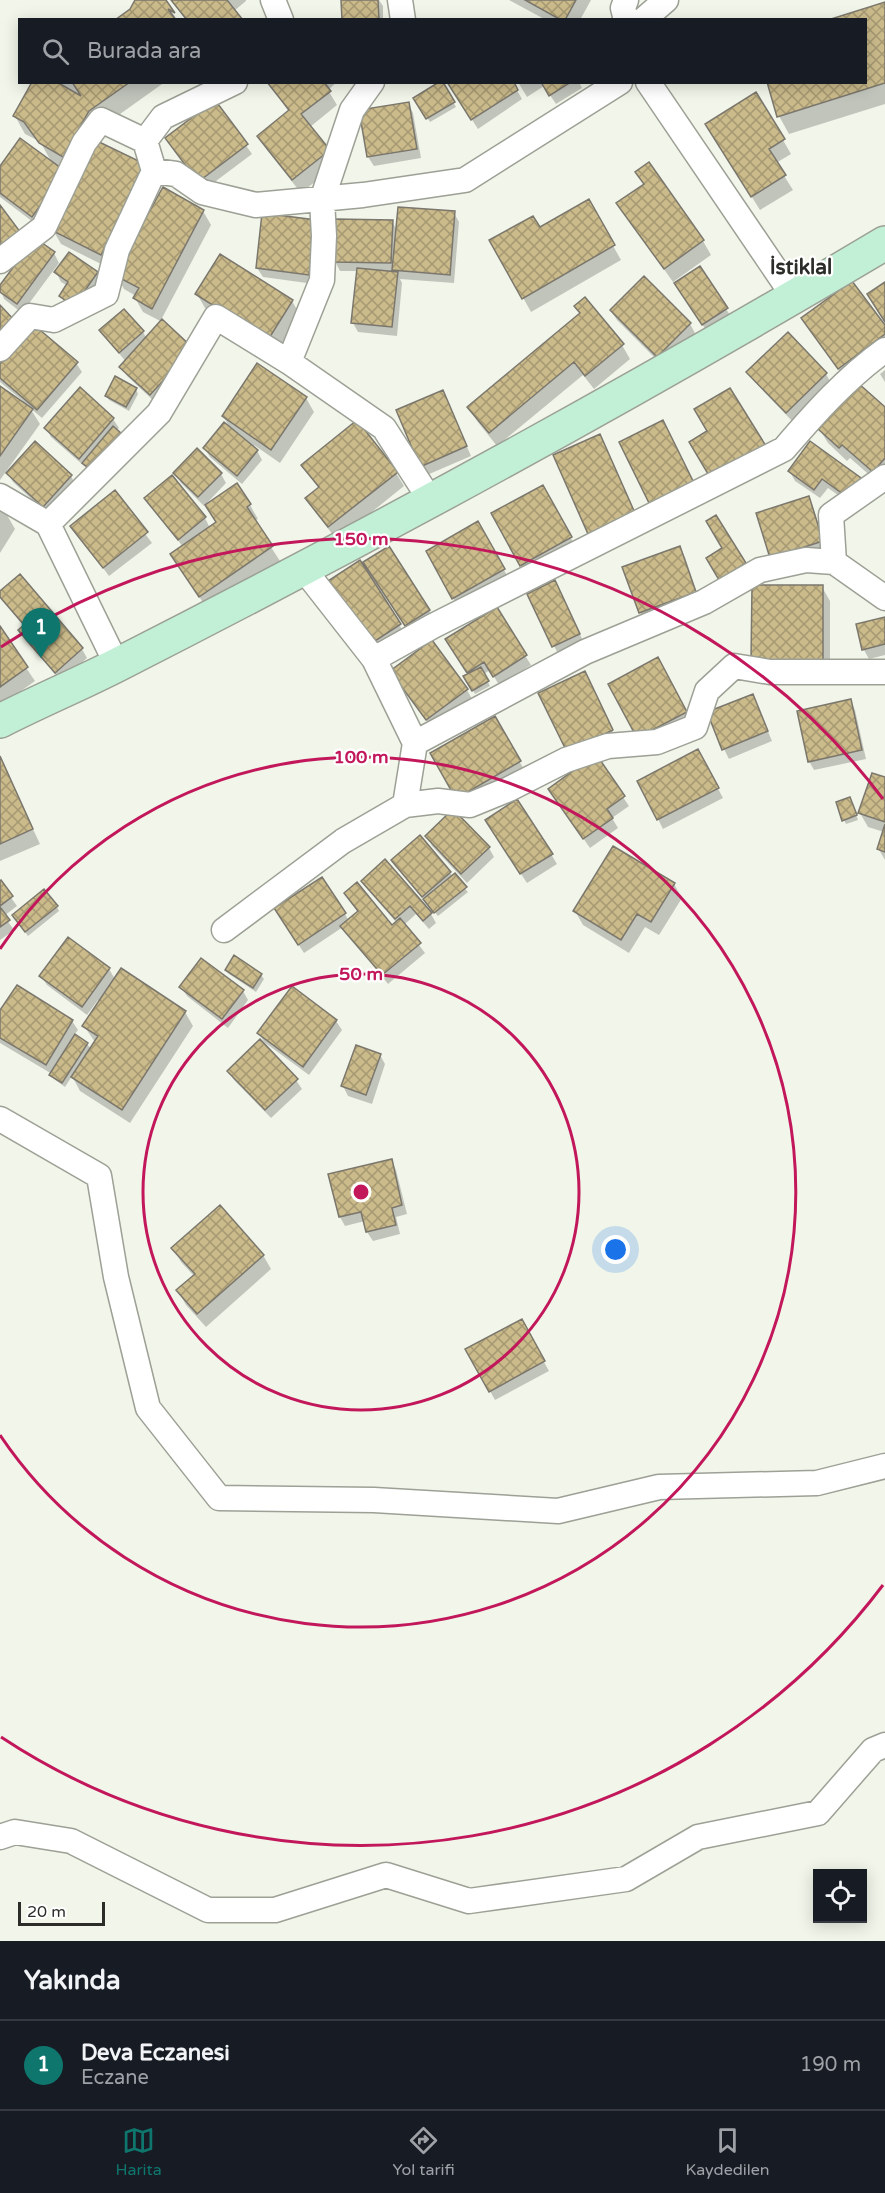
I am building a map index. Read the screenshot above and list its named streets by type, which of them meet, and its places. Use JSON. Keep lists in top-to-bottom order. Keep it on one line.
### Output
{"districts":["İstiklal"],"scale_bar":"20 m","page":{"search":"Burada ara","pins":"1","scale":"20 m","heading":"Yakında","list":[{"mark":"1","name":"Deva Eczanesi","note":"Eczane","value":"190 m"}],"nav":["Harita","Yol tarifi","Kaydedilen"]},"rings":["150 m","100 m","50 m"]}
